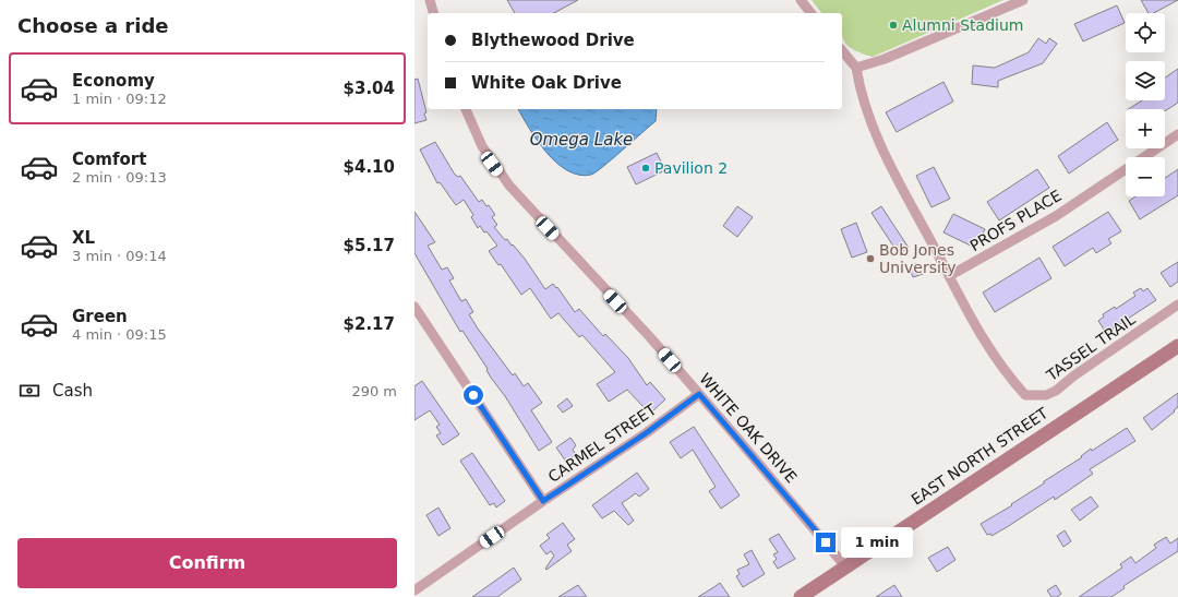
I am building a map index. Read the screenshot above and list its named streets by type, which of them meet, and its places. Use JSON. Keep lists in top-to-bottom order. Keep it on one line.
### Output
{"streets":{"main road":["EAST NORTH STREET"],"street":["PROFS PLACE","TASSEL TRAIL","WHITE OAK DRIVE","CARMEL STREET"]},"crossings":[["PROFS PLACE","TASSEL TRAIL"],["WHITE OAK DRIVE","CARMEL STREET"],["WHITE OAK DRIVE","EAST NORTH STREET"]],"water":["Omega Lake"],"places":["Alumni Stadium","Pavilion 2","Bob Jones University"],"page":{"heading":"Choose a ride","map_buttons":["+","−"],"banner":["Blythewood Drive","White Oak Drive"],"list":[{"name":"Economy","note":"1 min · 09:12","value":"$3.04"},{"name":"Comfort","note":"2 min · 09:13","value":"$4.10"},{"name":"XL","note":"3 min · 09:14","value":"$5.17"},{"name":"Green","note":"4 min · 09:15","value":"$2.17"}],"pay":["Cash","290 m"],"bubble":"1 min","buttons":"Confirm"}}
